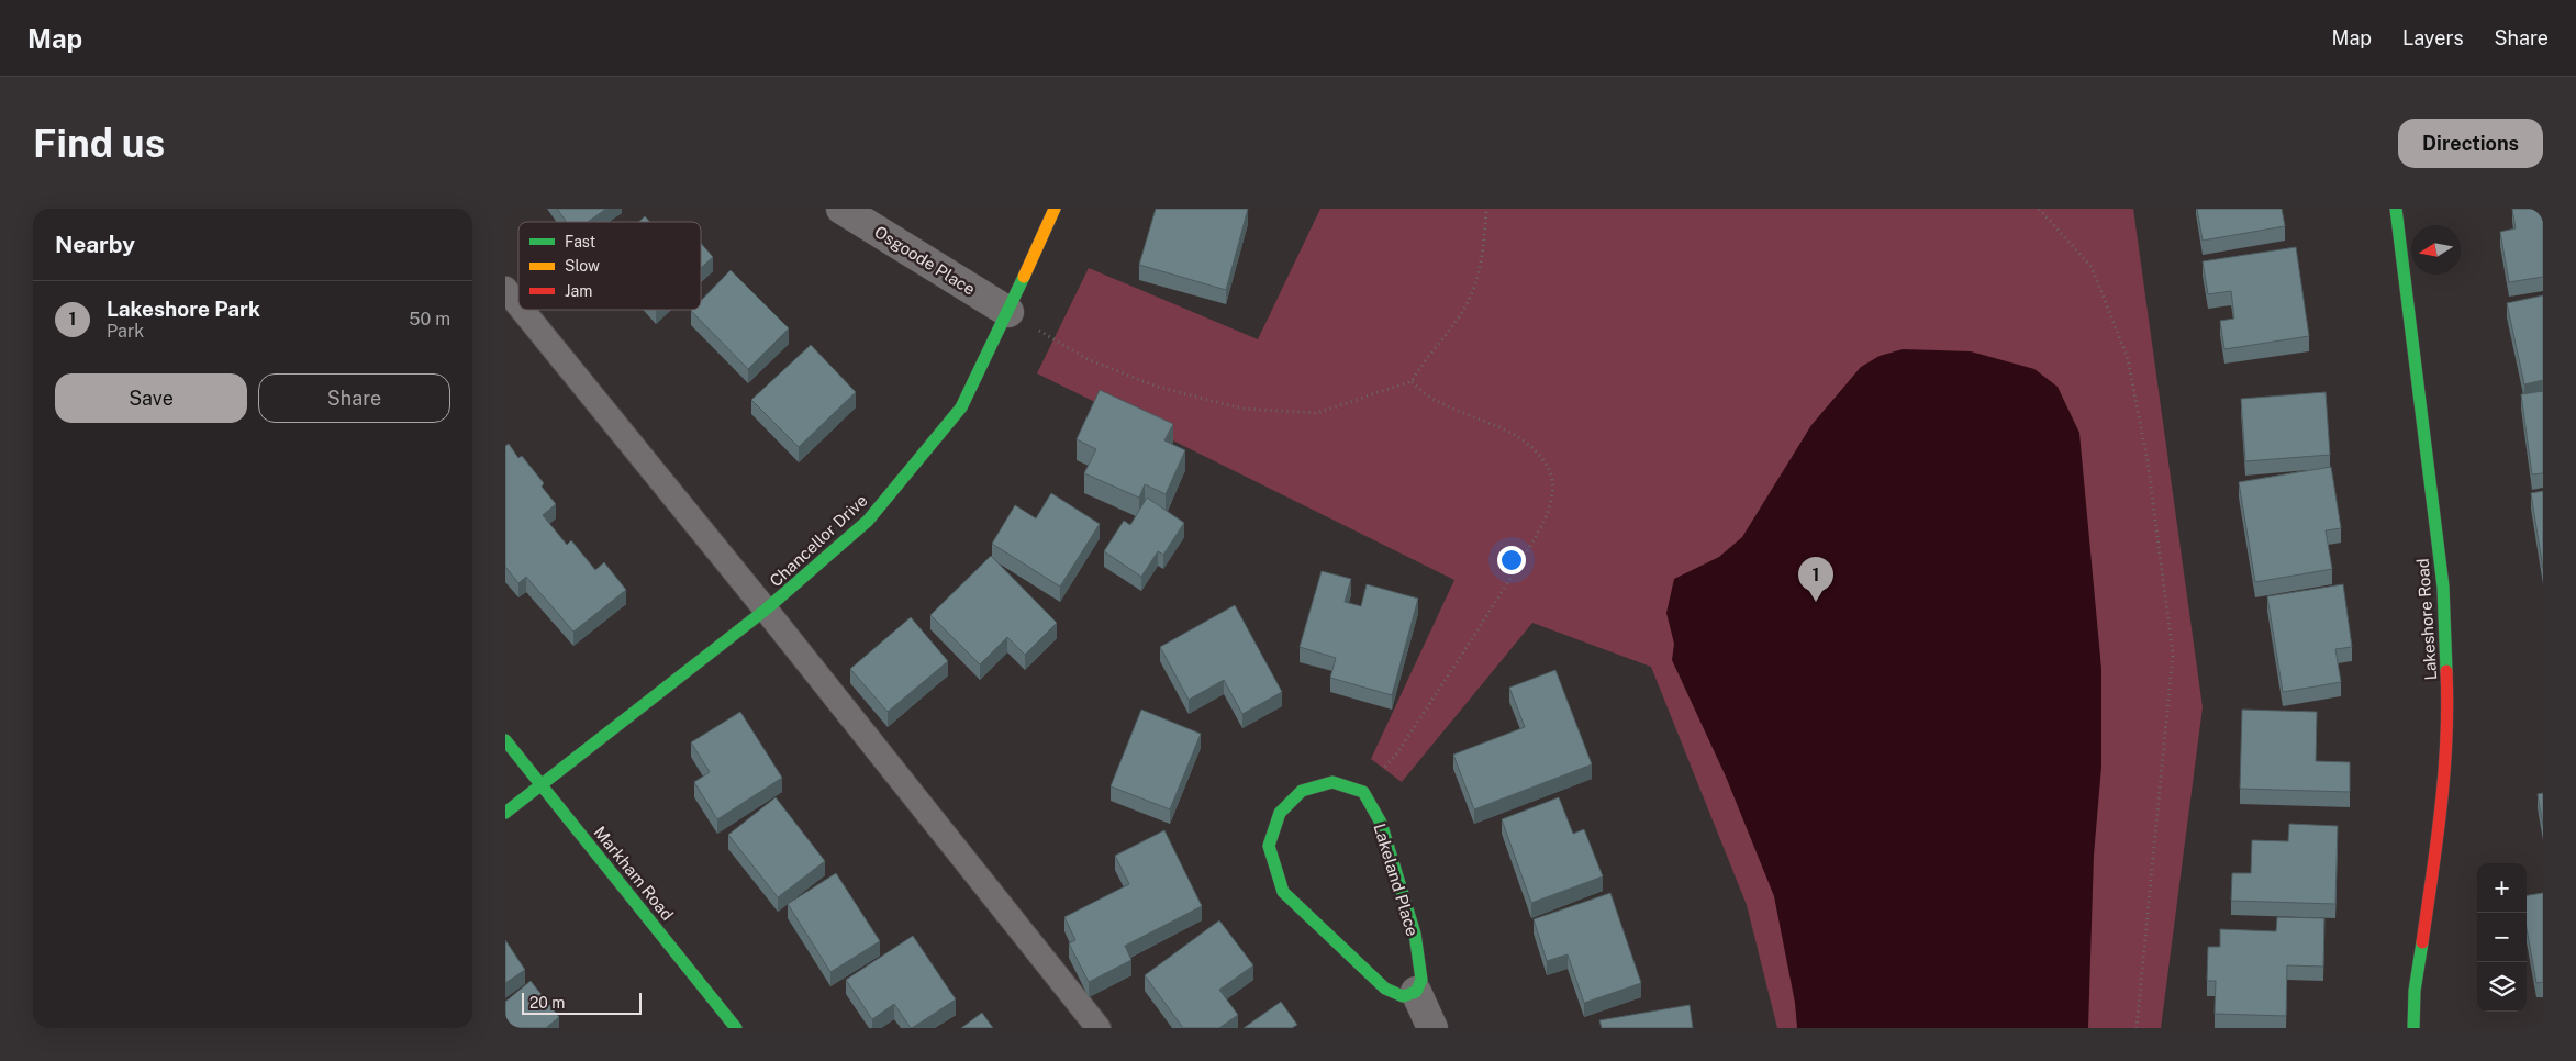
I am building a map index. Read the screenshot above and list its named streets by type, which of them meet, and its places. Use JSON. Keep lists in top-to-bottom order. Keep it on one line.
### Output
{"streets":{"street":["Osgoode Place","Chancellor Drive","Lakeshore Road","Markham Road","Lakeland Place"]},"crossings":[["Osgoode Place","Chancellor Drive"],["Chancellor Drive","Markham Road"]],"legend":["Fast","Slow","Jam"],"scale_bar":"20 m","north":"left","page":{"header":"Map","nav":["Map","Layers","Share"],"buttons":["Directions",["Save","Share"]],"title":"Find us","heading":"Nearby","list":[{"mark":"1","name":"Lakeshore Park","note":"Park","value":"50 m"}],"pins":"1","map_buttons":["+","−"],"scale":"20 m"}}
